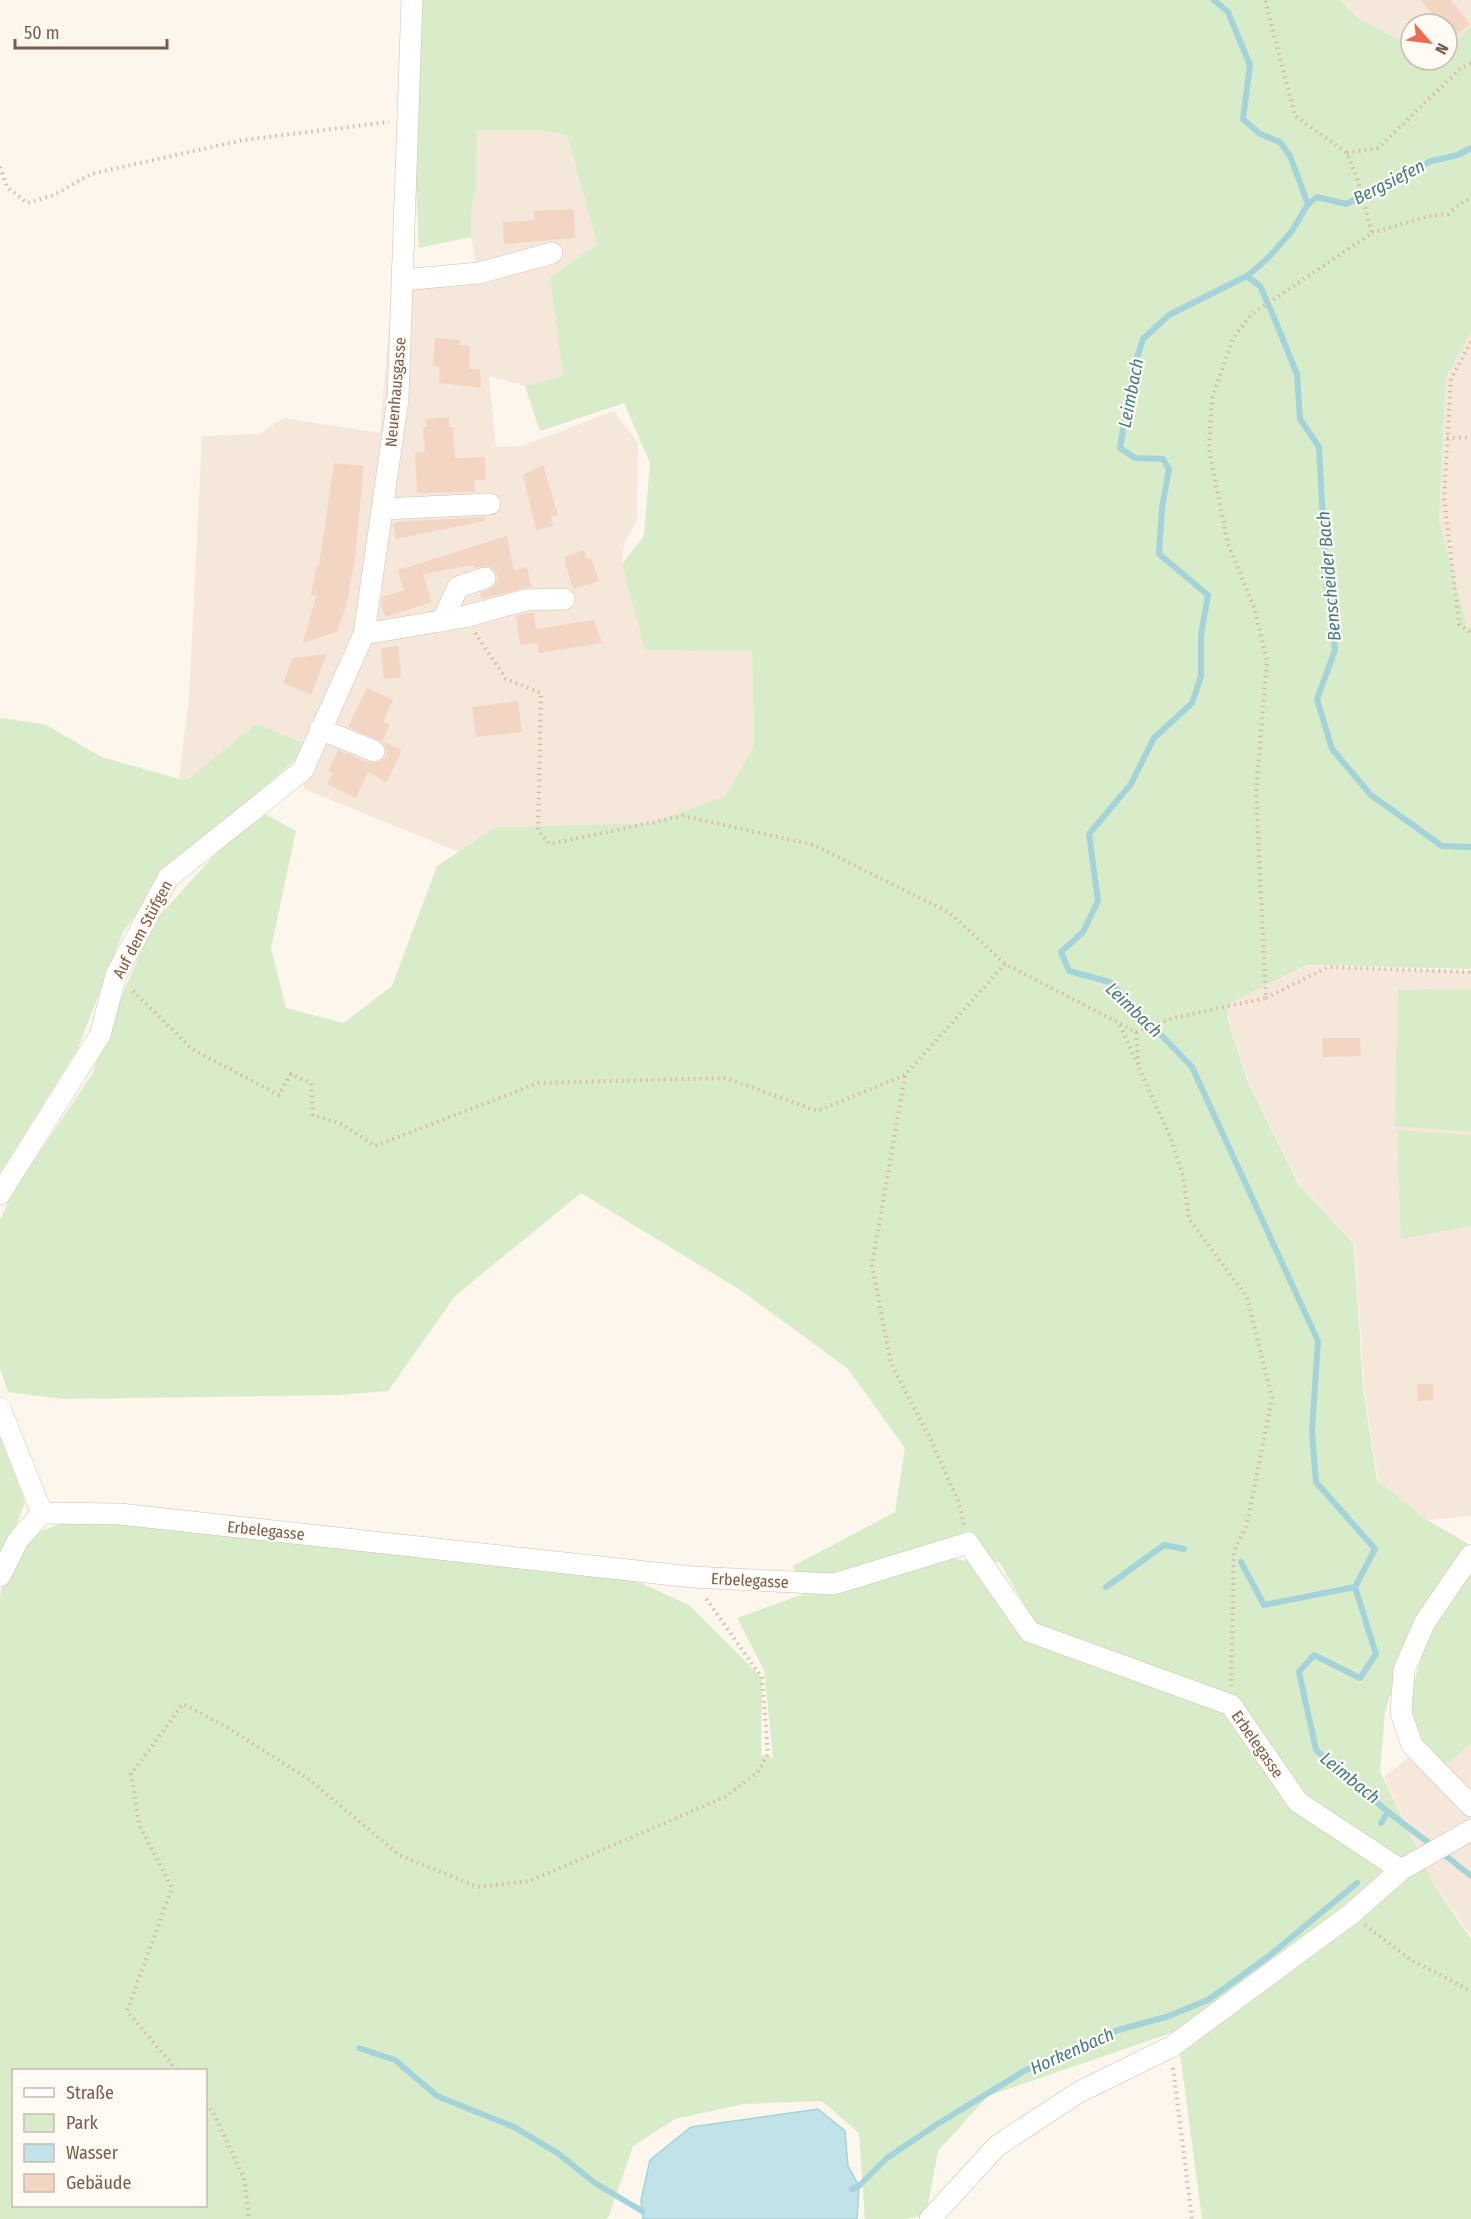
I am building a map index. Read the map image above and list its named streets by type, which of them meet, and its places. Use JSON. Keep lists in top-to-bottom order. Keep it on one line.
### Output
{"streets":{"street":["Neuenhausgasse","Auf dem Stüfgen","Erbelegasse"]},"crossings":[["Neuenhausgasse","Auf dem Stüfgen"]],"water":["Bergsiefen","Leimbach","Benscheider Bach","Horkenbach"],"legend":["Straße","Park","Wasser","Gebäude"],"scale_bar":"50 m","north":"bottom right"}
